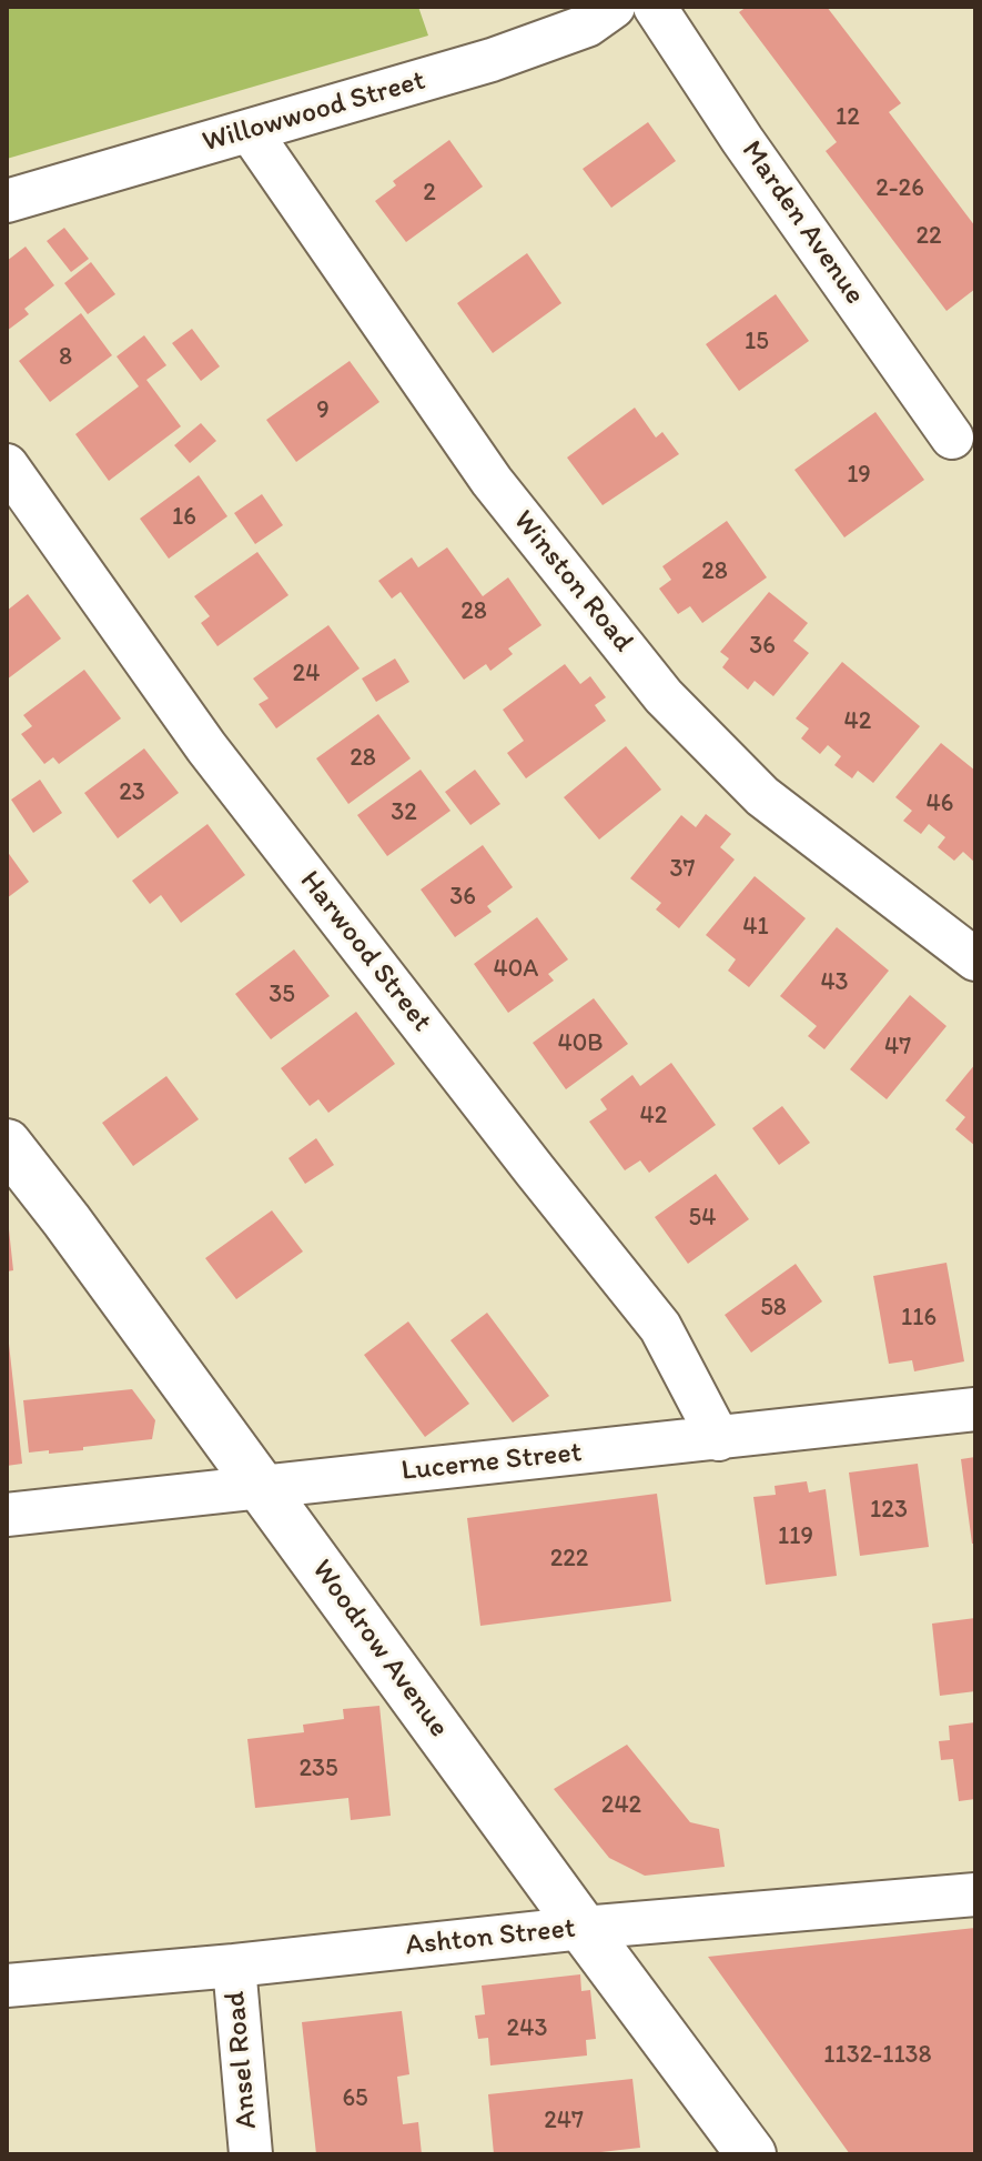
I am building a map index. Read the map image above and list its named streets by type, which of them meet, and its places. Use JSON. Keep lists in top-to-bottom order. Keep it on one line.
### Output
{"streets":{"street":["Willowwood Street","Marden Avenue","Winston Road","Harwood Street","Lucerne Street","Woodrow Avenue","Ashton Street","Ansel Road"]},"crossings":[["Willowwood Street","Winston Road"],["Harwood Street","Lucerne Street"],["Lucerne Street","Woodrow Avenue"],["Woodrow Avenue","Ashton Street"],["Ashton Street","Ansel Road"]],"house_numbers":["12","2-26","2","22","15","8","9","19","16","28","28","36","24","42","28","23","46","32","37","36","41","40A","43","35","40B","47","42","54","58","116","123","119","222","235","242","243","1132-1138","65","247"]}
